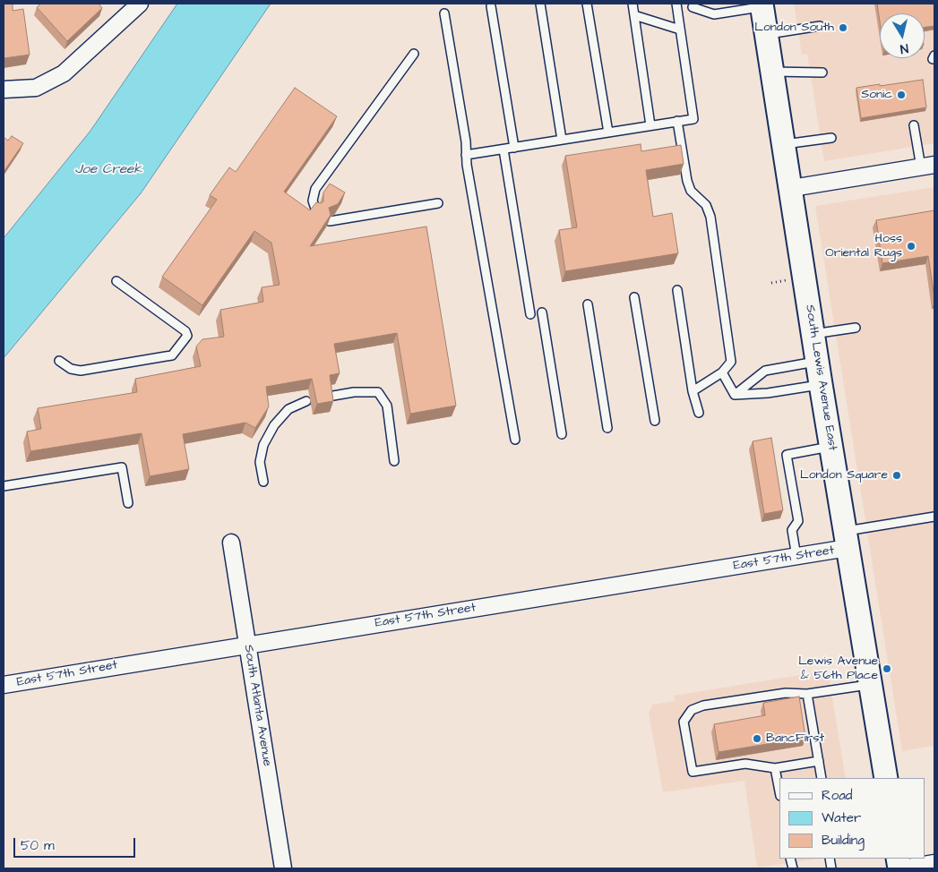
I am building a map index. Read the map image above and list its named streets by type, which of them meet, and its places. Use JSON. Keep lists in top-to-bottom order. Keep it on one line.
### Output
{"streets":{"main road":["South Lewis Avenue East"],"street":["East 57th Street","South Atlanta Avenue"]},"crossings":[["South Lewis Avenue East","East 57th Street"],["East 57th Street","South Atlanta Avenue"]],"water":["Joe Creek"],"places":["London South","Sonic","Hoss Oriental Rugs","London Square","Lewis Avenue & 56th Place","BancFirst"],"legend":["Road","Water","Building"],"scale_bar":"50 m","north":"bottom"}
